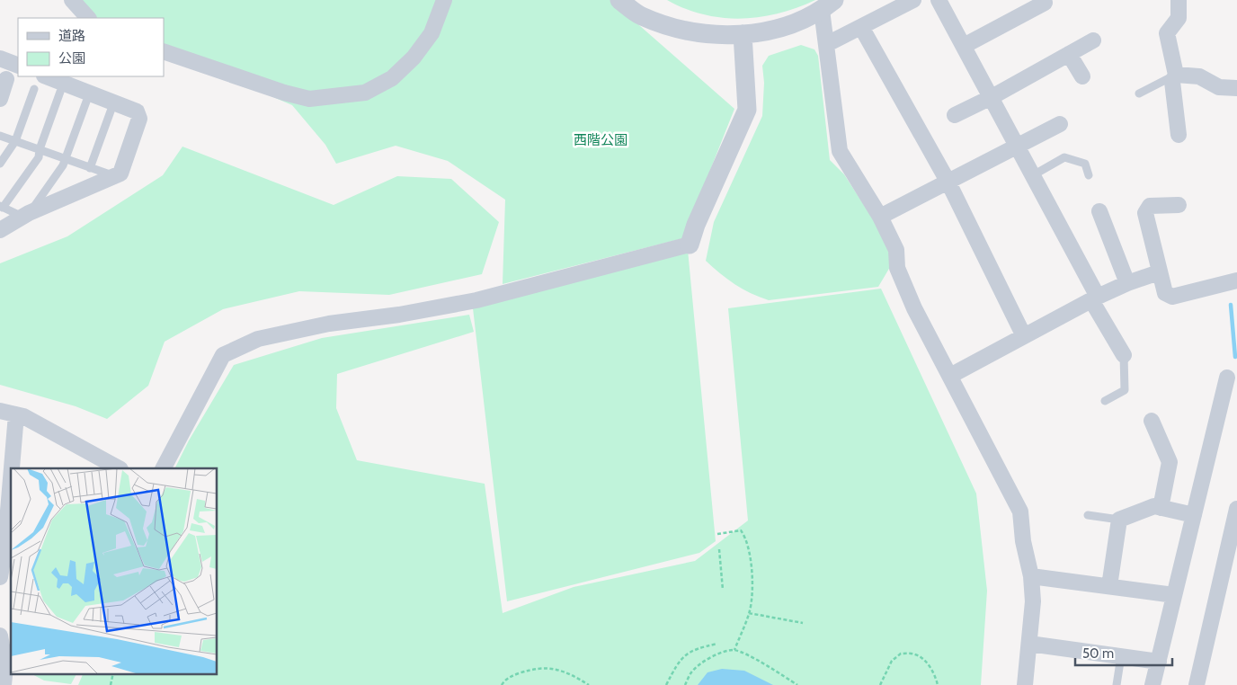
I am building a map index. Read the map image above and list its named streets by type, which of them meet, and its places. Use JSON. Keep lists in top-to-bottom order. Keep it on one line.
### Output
{"parks":["西階公園"],"legend":["道路","公園"],"scale_bar":"50 m"}
